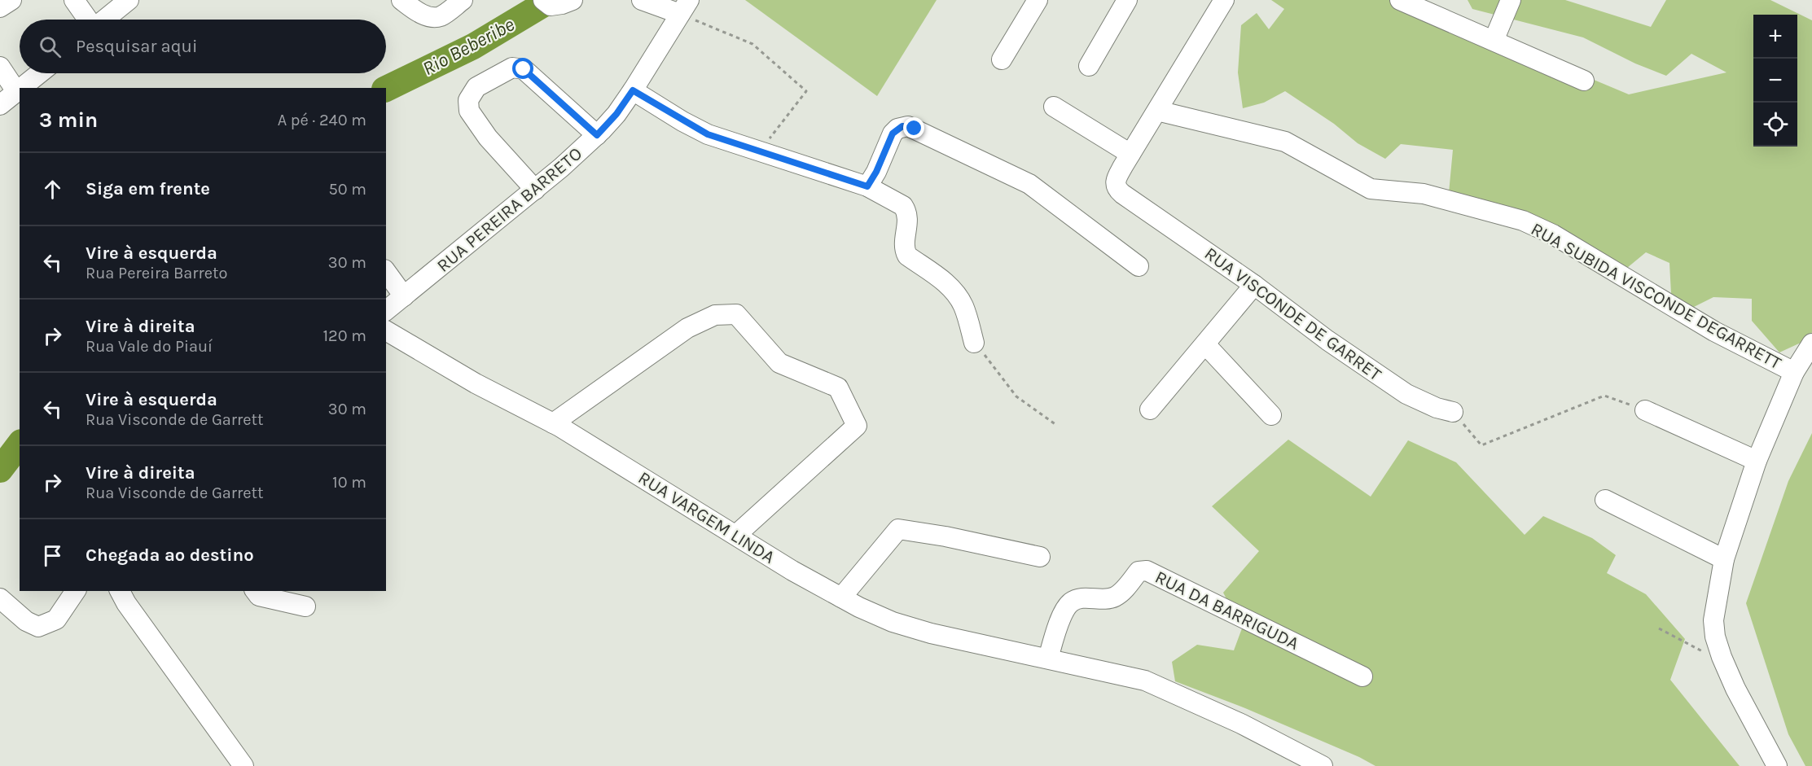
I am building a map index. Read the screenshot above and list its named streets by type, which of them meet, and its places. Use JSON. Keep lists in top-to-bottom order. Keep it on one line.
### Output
{"streets":{"street":["RUA PEREIRA BARRETO","RUA SUBIDA VISCONDE DEGARRETT","RUA VISCONDE DE GARRET","RUA VARGEM LINDA","RUA DA BARRIGUDA"]},"crossings":[["RUA VARGEM LINDA","RUA DA BARRIGUDA"]],"water":["Rio Beberibe"],"page":{"map_buttons":["+","−"],"search":"Pesquisar aqui","heading":["3 min","A pé · 240 m"],"list":[["Siga em frente","50 m"],["Vire à esquerda","Rua Pereira Barreto","30 m"],["Vire à direita","Rua Vale do Piauí","120 m"],["Vire à esquerda","Rua Visconde de Garrett","30 m"],["Vire à direita","Rua Visconde de Garrett","10 m"],"Chegada ao destino"]}}
